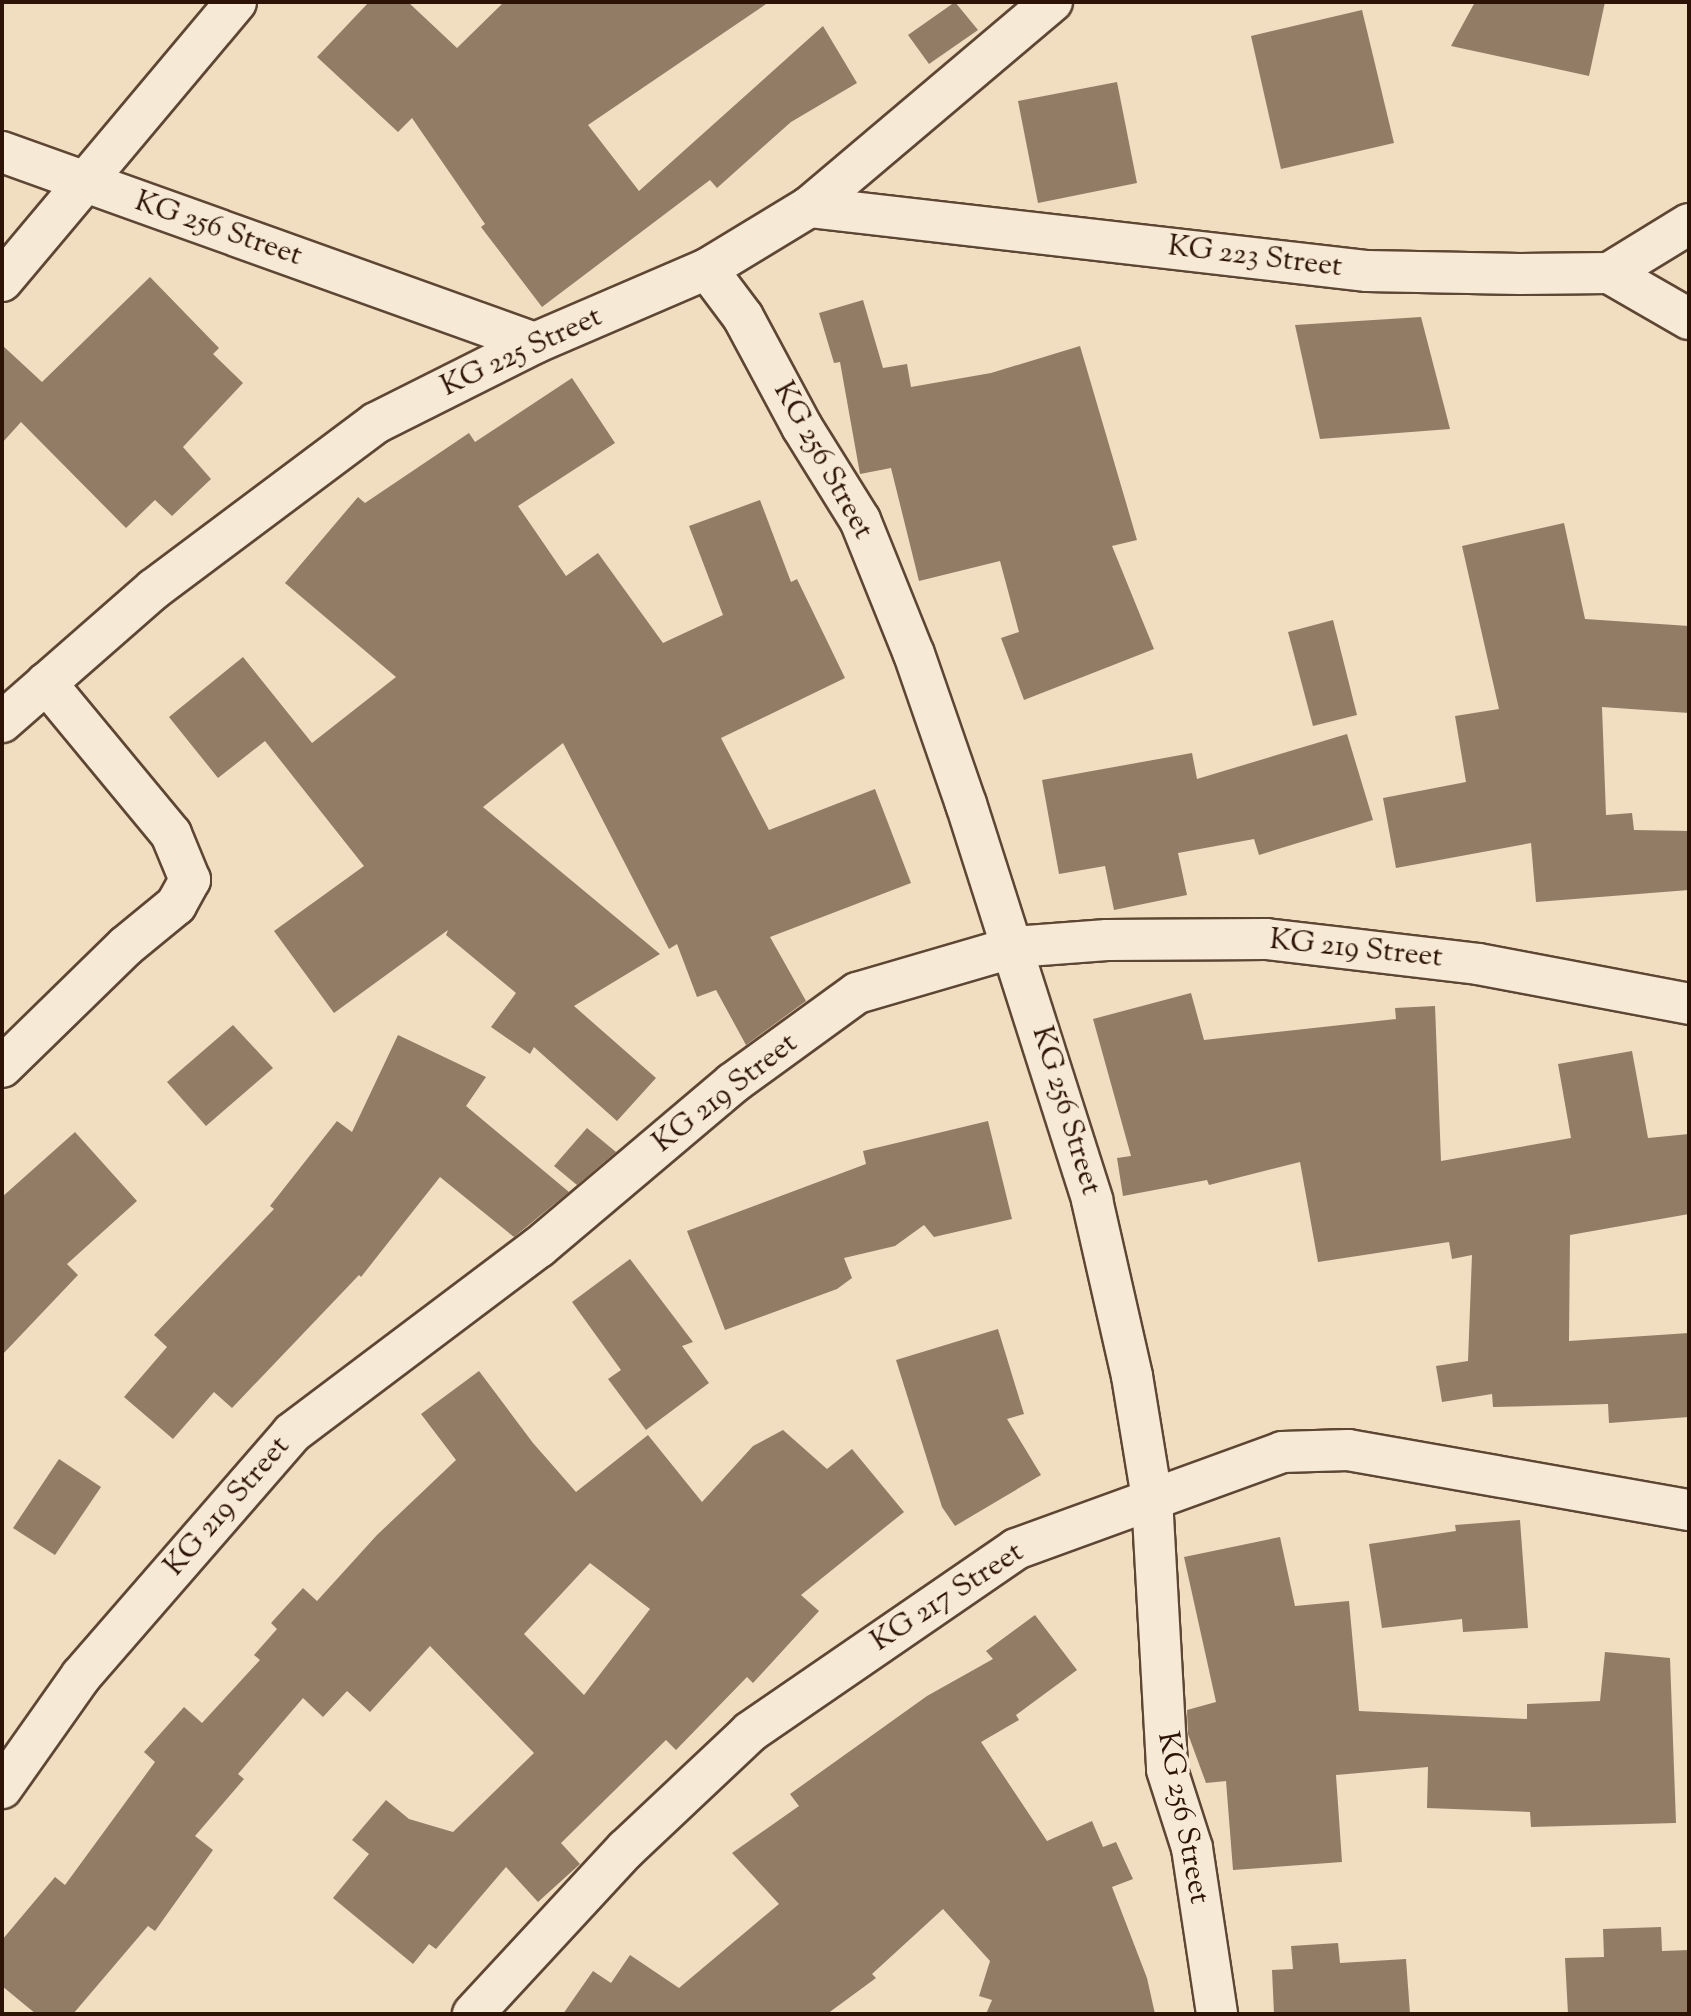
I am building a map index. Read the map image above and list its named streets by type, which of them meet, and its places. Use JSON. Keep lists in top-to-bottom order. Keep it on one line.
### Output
{"streets":{"street":["KG 256 Street","KG 223 Street","KG 225 Street","KG 219 Street","KG 217 Street"]},"crossings":[["KG 256 Street","KG 225 Street"],["KG 256 Street","KG 219 Street"],["KG 256 Street","KG 217 Street"],["KG 223 Street","KG 225 Street"]]}
